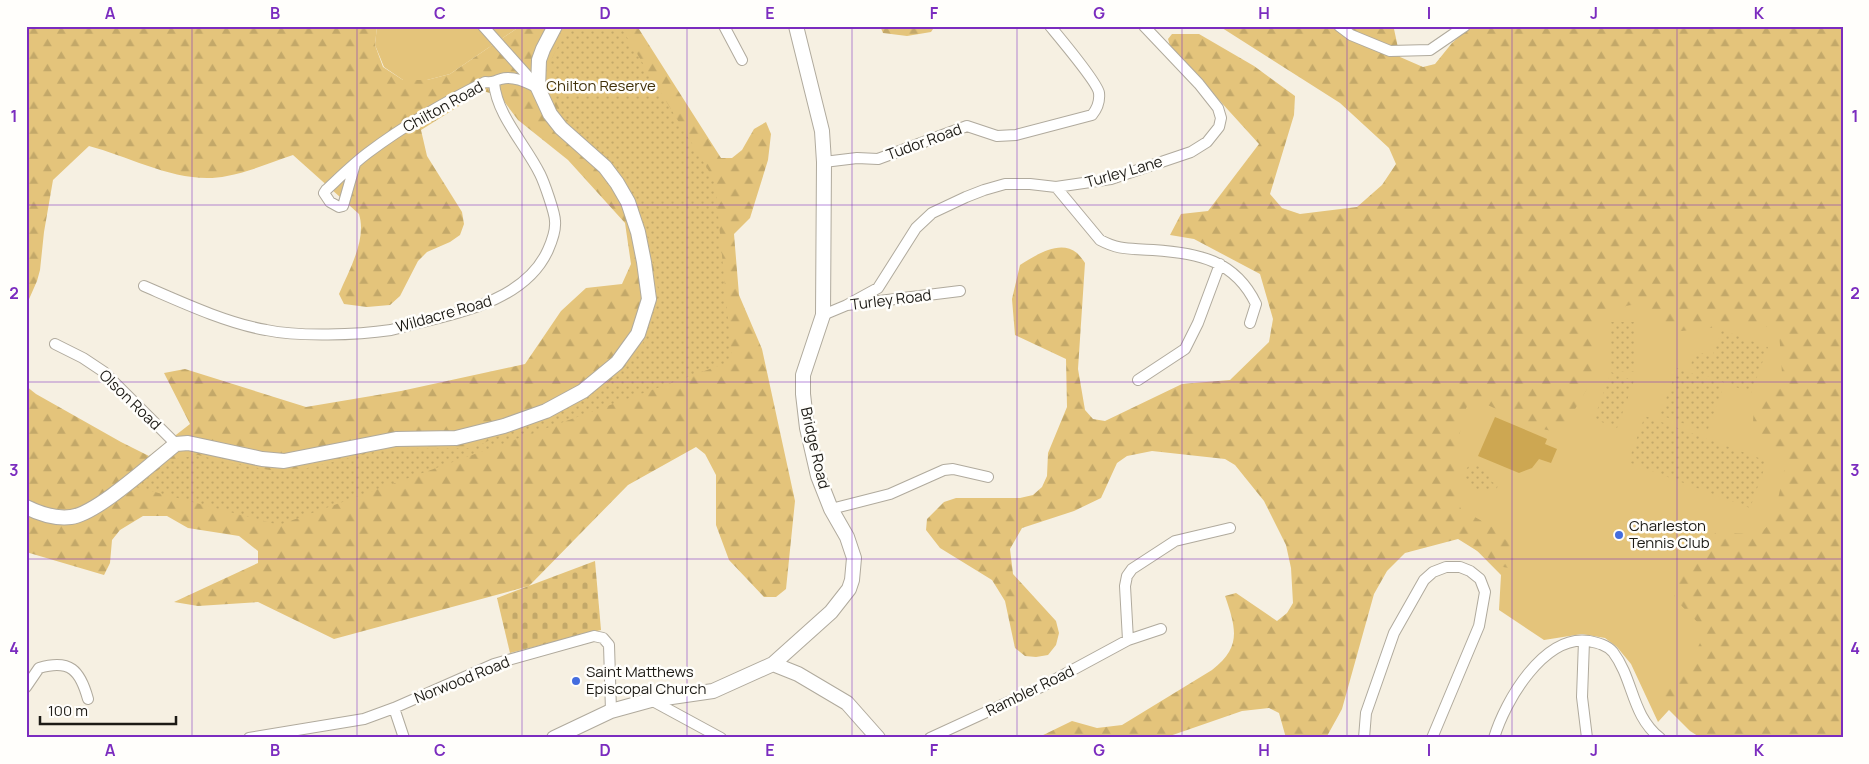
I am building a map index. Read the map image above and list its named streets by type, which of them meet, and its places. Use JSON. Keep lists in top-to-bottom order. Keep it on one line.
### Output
{"streets":{"street":["Chilton Road","Tudor Road","Turley Lane","Turley Road","Wildacre Road","Olson Road","Bridge Road","Norwood Road","Rambler Road"]},"crossings":[["Chilton Road","Wildacre Road"],["Tudor Road","Bridge Road"],["Turley Lane","Turley Road"],["Turley Road","Bridge Road"],["Bridge Road","Norwood Road"]],"parks":["Chilton Reserve"],"places":["Charleston Tennis Club","Saint Matthews Episcopal Church"],"scale_bar":"100 m","grid":{"columns":["A","B","C","D","E","F","G","H","I","J","K"],"rows":["1","2","3","4"]}}
